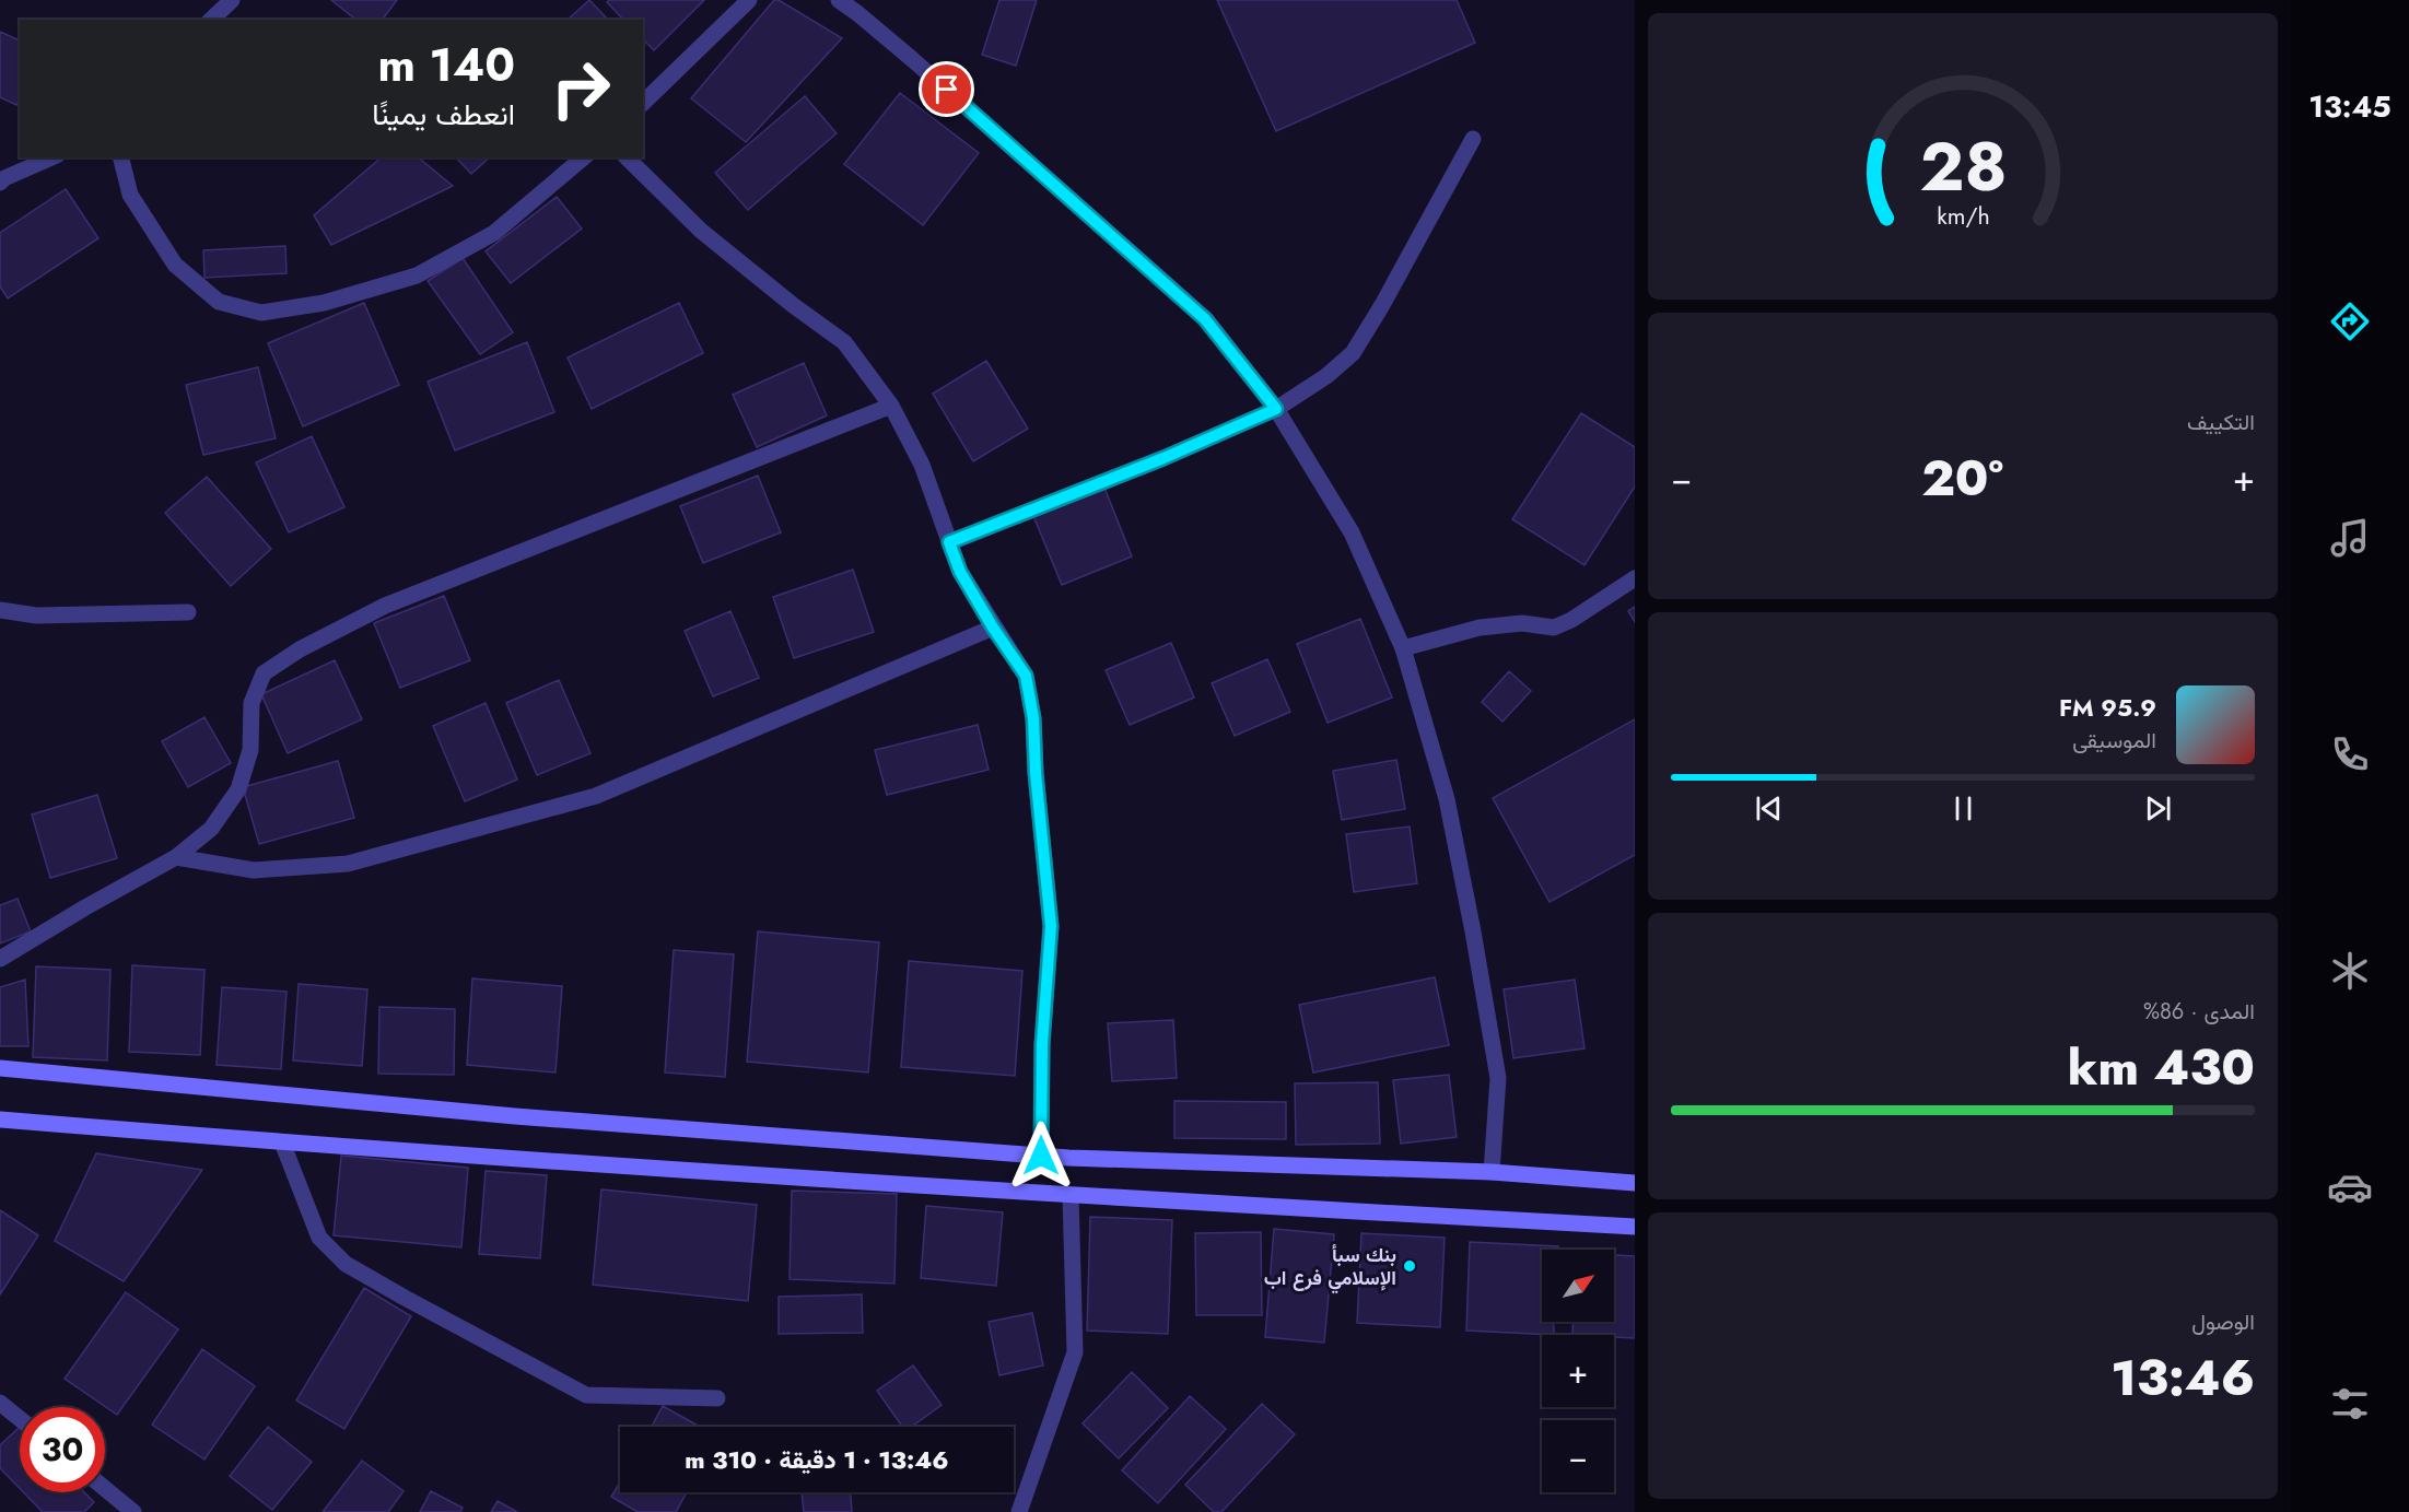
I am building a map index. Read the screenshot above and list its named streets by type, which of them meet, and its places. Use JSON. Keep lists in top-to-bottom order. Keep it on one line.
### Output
{"places":["بنك سبأ الإسلامي فرع اب"],"north":"top right","page":{"tabs":"13:45","turn":["140 m","انعطف يمينًا"],"tile":["التكييف",["المدى · 86%","430 km"],["الوصول","13:46"]],"heat":["−","20°","+"],"song":["95.9 FM","الموسيقى"],"map_buttons":["+","−"],"limit":"30","trip":"13:46 · 1 دقيقة · 310 m","gauge":["28","km/h"]}}
